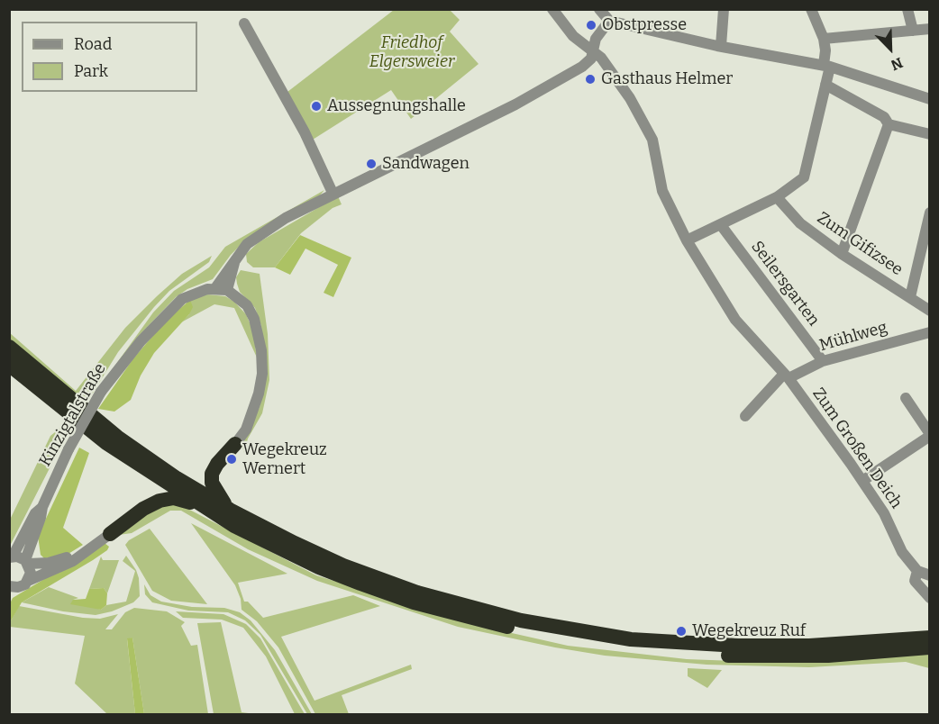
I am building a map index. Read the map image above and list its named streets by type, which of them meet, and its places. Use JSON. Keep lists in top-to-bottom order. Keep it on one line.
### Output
{"streets":{"street":["Zum Gifizsee","Seilersgarten","Mühlweg","Kinzigtalstraße","Zum Großen Deich"]},"crossings":[["Seilersgarten","Mühlweg"],["Mühlweg","Zum Großen Deich"]],"parks":["Friedhof Elgersweier"],"places":["Obstpresse","Gasthaus Helmer","Aussegnungshalle","Sandwagen","Wegekreuz Wernert","Wegekreuz Ruf"],"legend":["Road","Park"],"north":"bottom right"}
